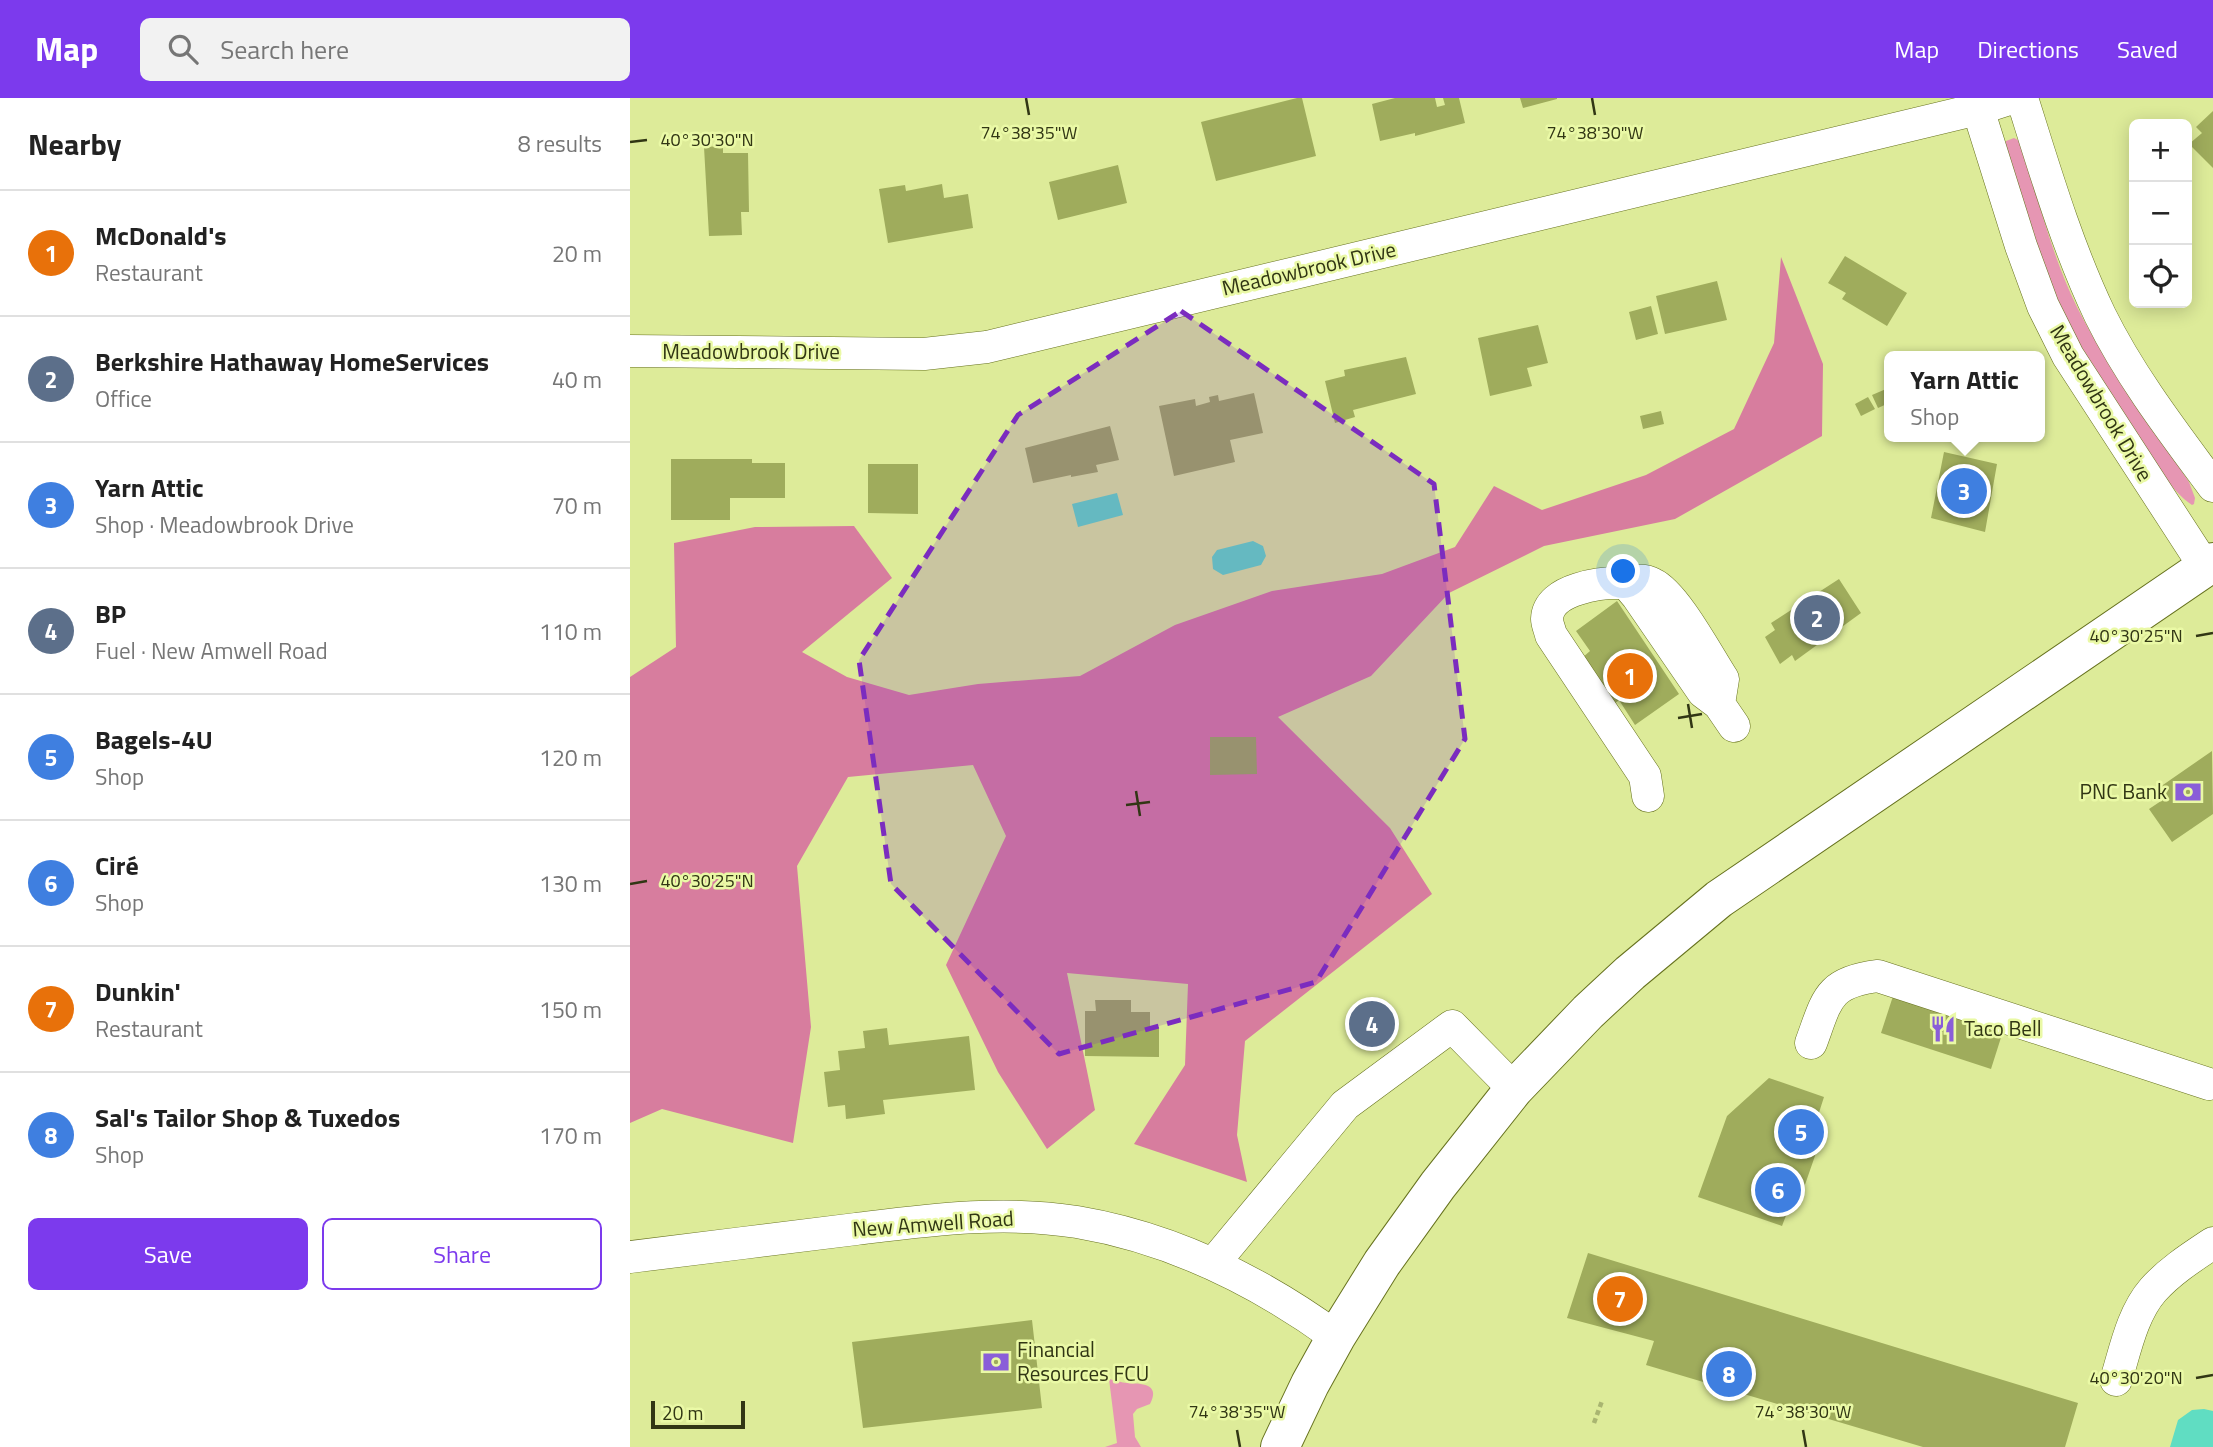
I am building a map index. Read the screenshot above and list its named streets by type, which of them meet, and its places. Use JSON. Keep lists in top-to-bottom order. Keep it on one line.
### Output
{"streets":{"street":["Meadowbrook Drive","New Amwell Road"]},"places":{"bank":["PNC Bank","Financial Resources FCU"],"restaurant":["Taco Bell"]},"scale_bar":"20 m","page":{"header":"Map","search":"Search here","nav":["Map","Directions","Saved"],"heading":["Nearby","8 results"],"map_buttons":["+","−"],"list":[{"mark":"1","name":"McDonald's","note":"Restaurant","value":"20 m"},{"mark":"2","name":"Berkshire Hathaway HomeServices","note":"Office","value":"40 m"},{"mark":"3","name":"Yarn Attic","note":"Shop · Meadowbrook Drive","value":"70 m"},{"mark":"4","name":"BP","note":"Fuel · New Amwell Road","value":"110 m"},{"mark":"5","name":"Bagels-4U","note":"Shop","value":"120 m"},{"mark":"6","name":"Ciré","note":"Shop","value":"130 m"},{"mark":"7","name":"Dunkin'","note":"Restaurant","value":"150 m"},{"mark":"8","name":"Sal's Tailor Shop & Tuxedos","note":"Shop","value":"170 m"}],"popup":["Yarn Attic","Shop"],"pins":["3","2","1","4","5","6","7","8"],"buttons":["Save","Share"],"scale":"20 m"},"coordinates":["74°38'35\"W","74°38'30\"W","40°30'30\"N","40°30'25\"N","40°30'20\"N"]}
